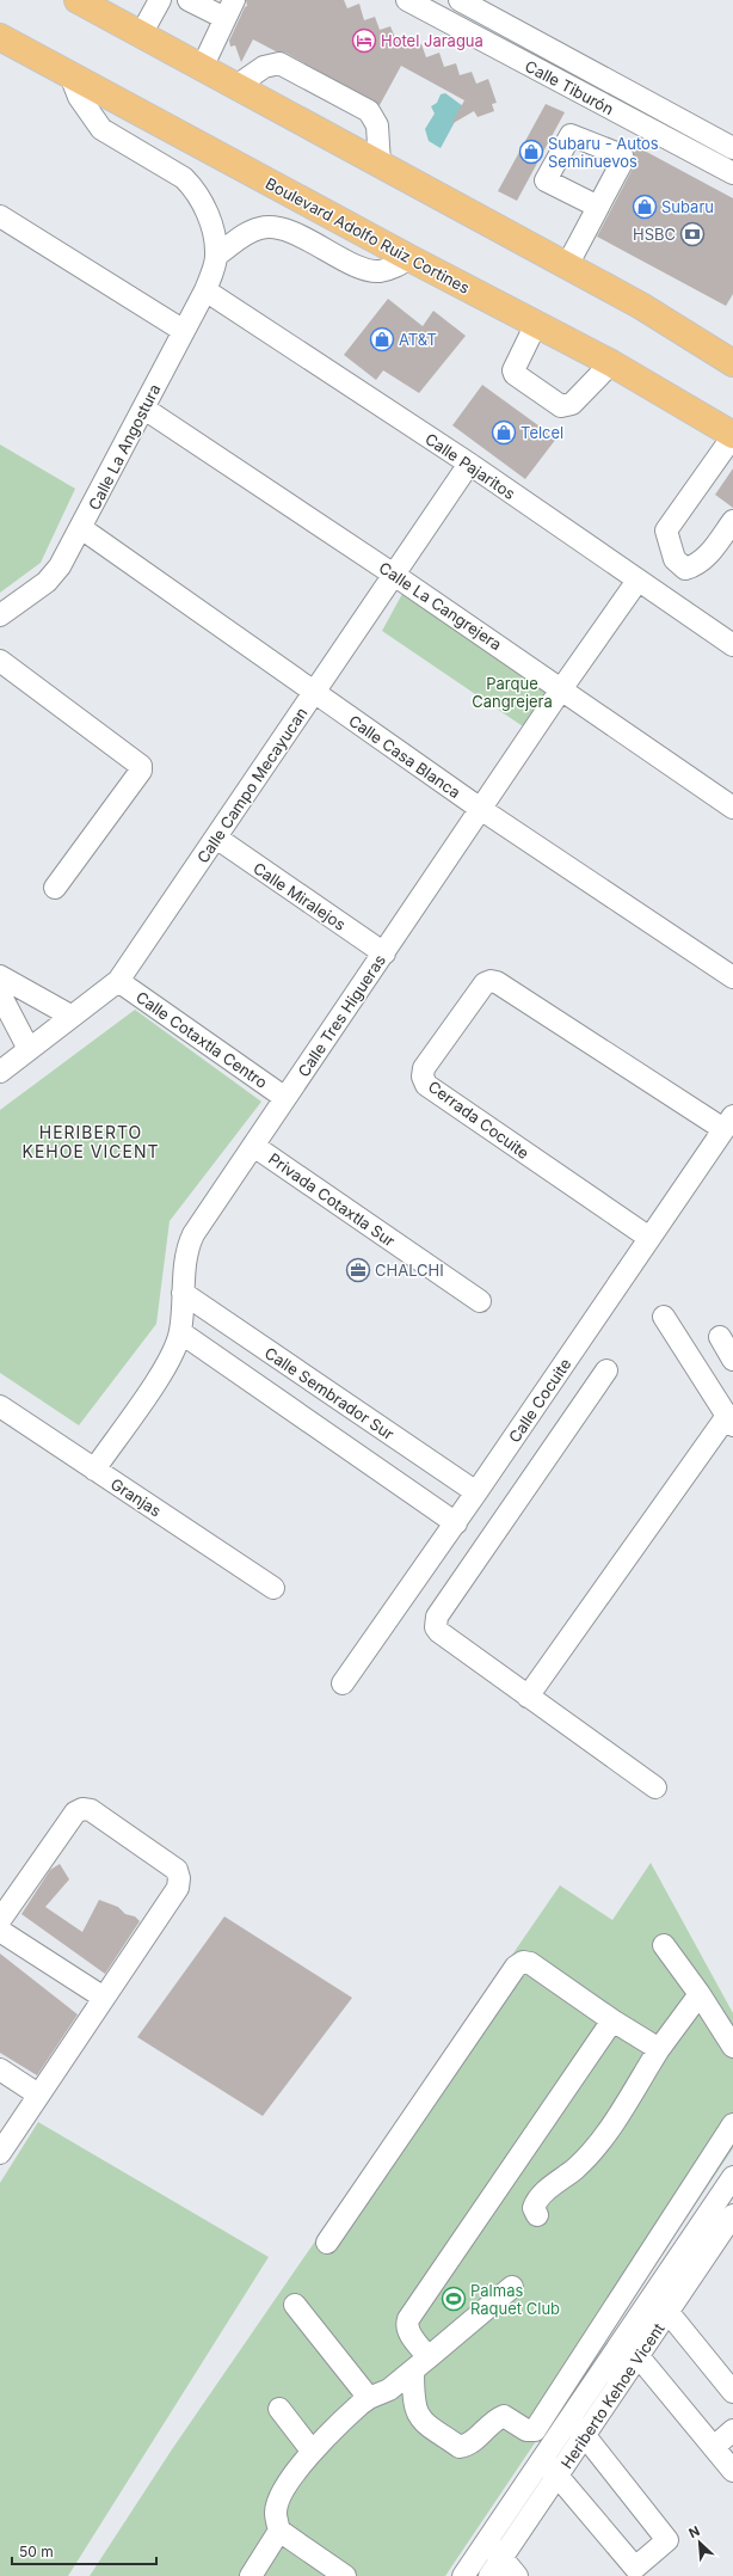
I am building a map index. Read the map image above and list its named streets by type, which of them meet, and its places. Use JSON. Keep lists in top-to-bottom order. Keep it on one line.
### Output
{"streets":{"main road":["Boulevard Adolfo Ruiz Cortines"],"street":["Calle Tiburón","Calle La Angostura","Calle Pajaritos","Calle La Cangrejera","Calle Casa Blanca","Calle Campo Mecayucan","Calle Miralejos","Calle Tres Higueras","Calle Cotaxtla Centro","Cerrada Cocuite","Privada Cotaxtla Sur","Calle Sembrador Sur","Calle Cocuite","Granjas","Heriberto Kehoe Vicent"]},"crossings":[["Calle La Angostura","Calle Pajaritos"],["Calle La Angostura","Calle La Cangrejera"],["Calle La Angostura","Calle Casa Blanca"],["Calle Pajaritos","Calle Campo Mecayucan"],["Calle Pajaritos","Calle Tres Higueras"],["Calle La Cangrejera","Calle Campo Mecayucan"],["Calle La Cangrejera","Calle Tres Higueras"],["Calle Casa Blanca","Calle Campo Mecayucan"],["Calle Casa Blanca","Calle Tres Higueras"],["Calle Campo Mecayucan","Calle Miralejos"],["Calle Campo Mecayucan","Calle Cotaxtla Centro"],["Calle Miralejos","Calle Tres Higueras"],["Calle Tres Higueras","Calle Cotaxtla Centro"],["Calle Tres Higueras","Privada Cotaxtla Sur"],["Calle Tres Higueras","Calle Sembrador Sur"],["Calle Tres Higueras","Granjas"],["Cerrada Cocuite","Calle Cocuite"],["Calle Sembrador Sur","Calle Cocuite"]],"districts":["HERIBERTO KEHOE VICENT"],"parks":["Parque Cangrejera"],"places":{"hotel":["Hotel Jaragua"],"shop":["Subaru - Autos Seminuevos","Subaru","AT&T","Telcel"],"bank":["HSBC"],"office":["CHALCHI"],"sports":["Palmas Raquet Club"]},"scale_bar":"50 m","north":"top left"}
